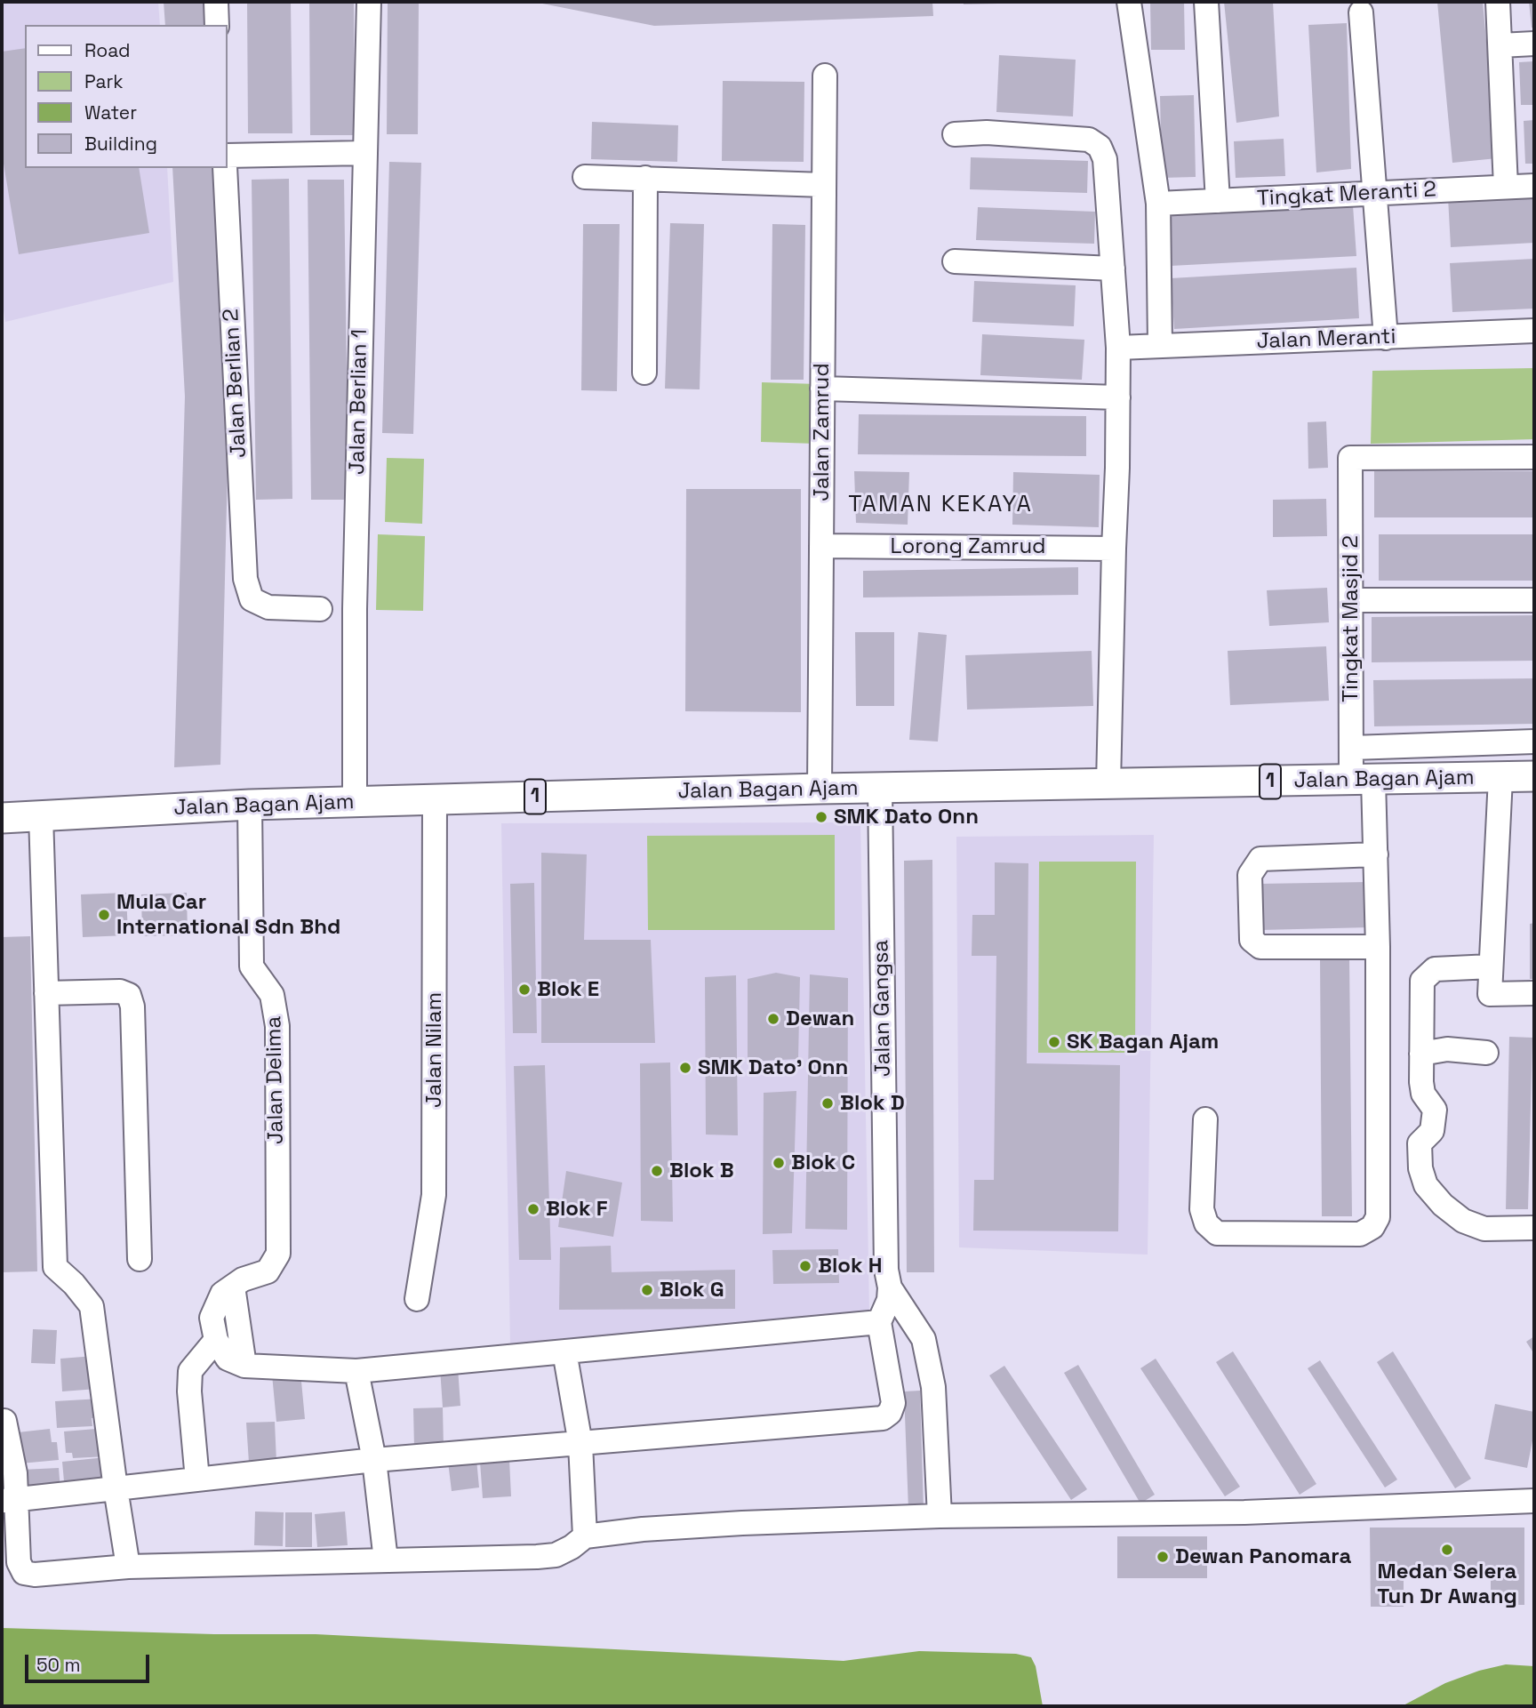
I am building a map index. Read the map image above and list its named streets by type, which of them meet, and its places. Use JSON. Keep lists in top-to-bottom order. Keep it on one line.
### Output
{"streets":{"main road":["Jalan Bagan Ajam","1"],"street":["Tingkat Meranti 2","Jalan Meranti","Jalan Berlian 2","Jalan Berlian 1","Jalan Zamrud","Lorong Zamrud","Tingkat Masjid 2","Jalan Gangsa","Jalan Nilam","Jalan Delima"]},"crossings":[["Jalan Berlian 1","Jalan Bagan Ajam"],["Jalan Zamrud","Lorong Zamrud"],["Jalan Zamrud","Jalan Bagan Ajam"],["Tingkat Masjid 2","Jalan Bagan Ajam"],["Jalan Bagan Ajam","Jalan Gangsa"],["Jalan Bagan Ajam","Jalan Nilam"],["Jalan Bagan Ajam","Jalan Delima"]],"districts":["TAMAN KEKAYA"],"places":["SMK Dato Onn","Mula Car International Sdn Bhd","Blok E","Dewan","SK Bagan Ajam","SMK Dato' Onn","Blok D","Blok C","Blok B","Blok F","Blok H","Blok G","Medan Selera Tun Dr Awang","Dewan Panomara"],"legend":["Road","Park","Water","Building"],"scale_bar":"50 m"}
